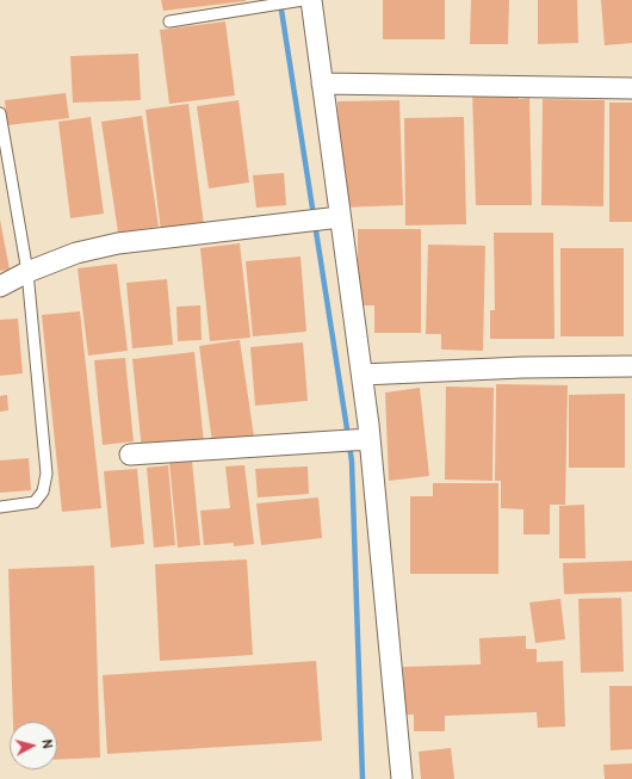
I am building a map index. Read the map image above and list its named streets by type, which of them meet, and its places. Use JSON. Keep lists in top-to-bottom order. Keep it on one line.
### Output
{"north":"right"}
